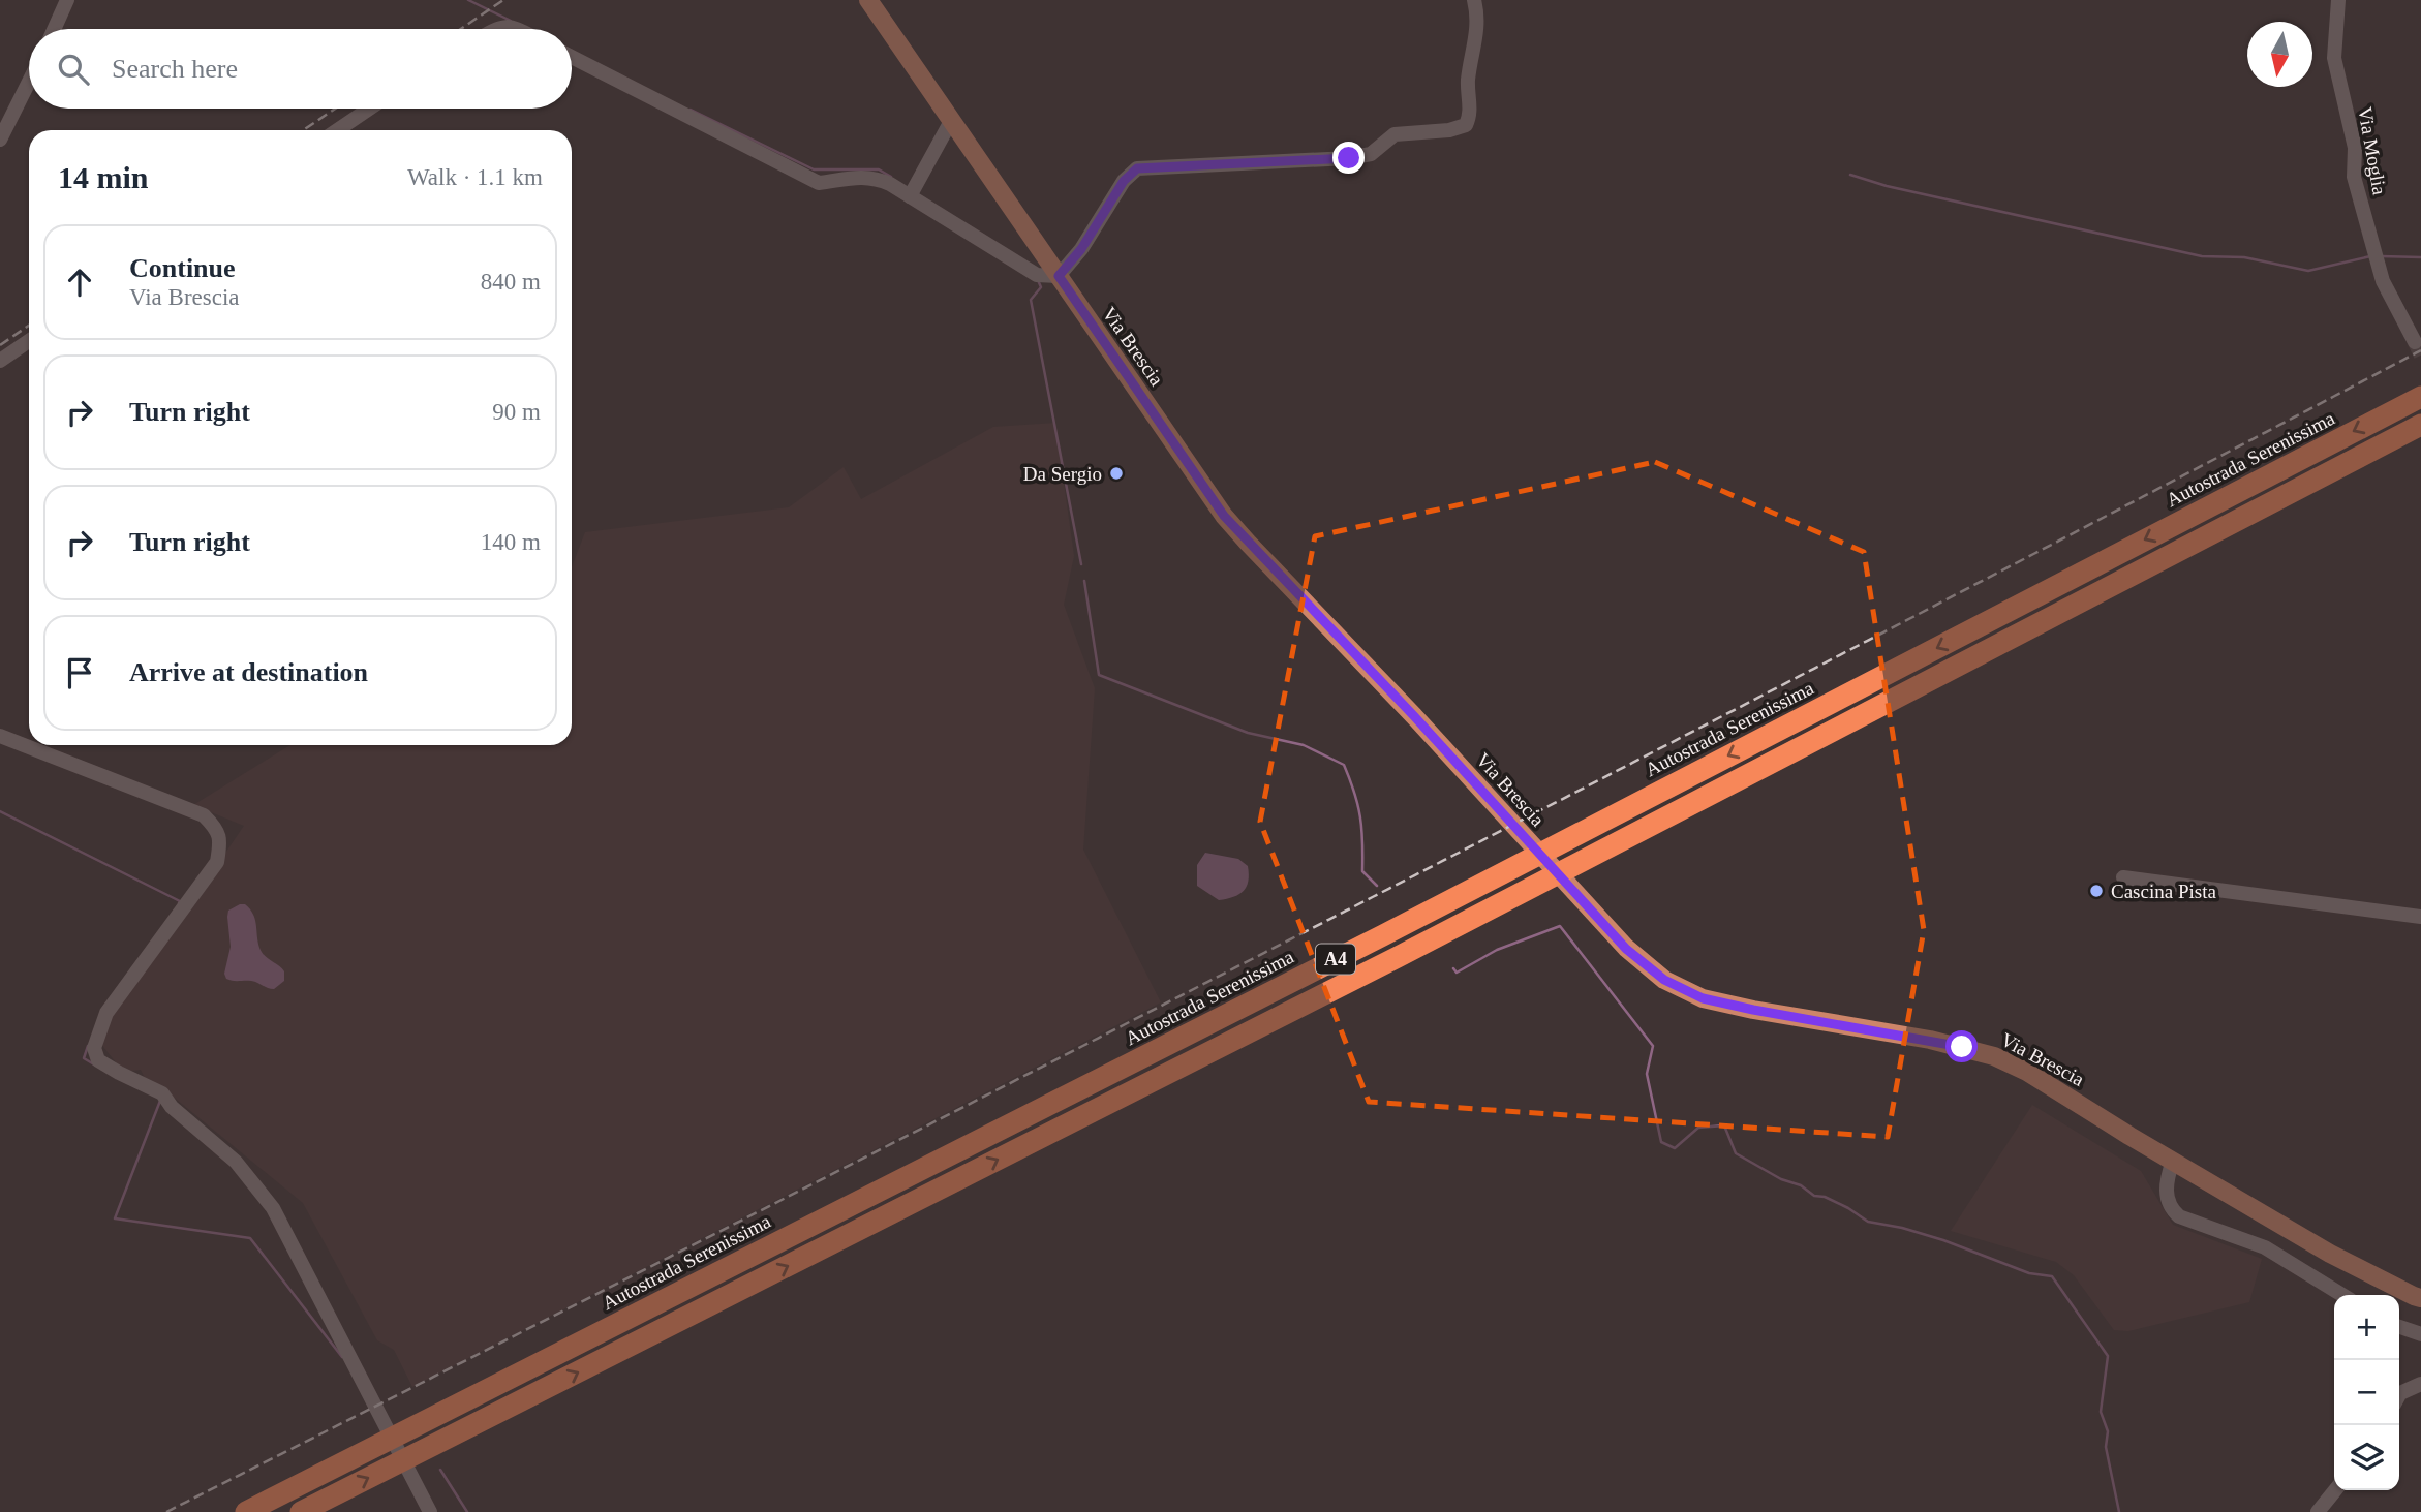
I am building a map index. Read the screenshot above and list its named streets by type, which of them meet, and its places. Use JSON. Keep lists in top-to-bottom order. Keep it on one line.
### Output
{"streets":{"highway":["Autostrada Serenissima","A4"],"main road":["Via Brescia"],"street":["Via Moglia"]},"places":["Da Sergio","Cascina Pista"],"north":"bottom","page":{"search":"Search here","heading":["14 min","Walk · 1.1 km"],"list":[["Continue","Via Brescia","840 m"],["Turn right","90 m"],["Turn right","140 m"],"Arrive at destination"],"map_buttons":["+","−"]}}
